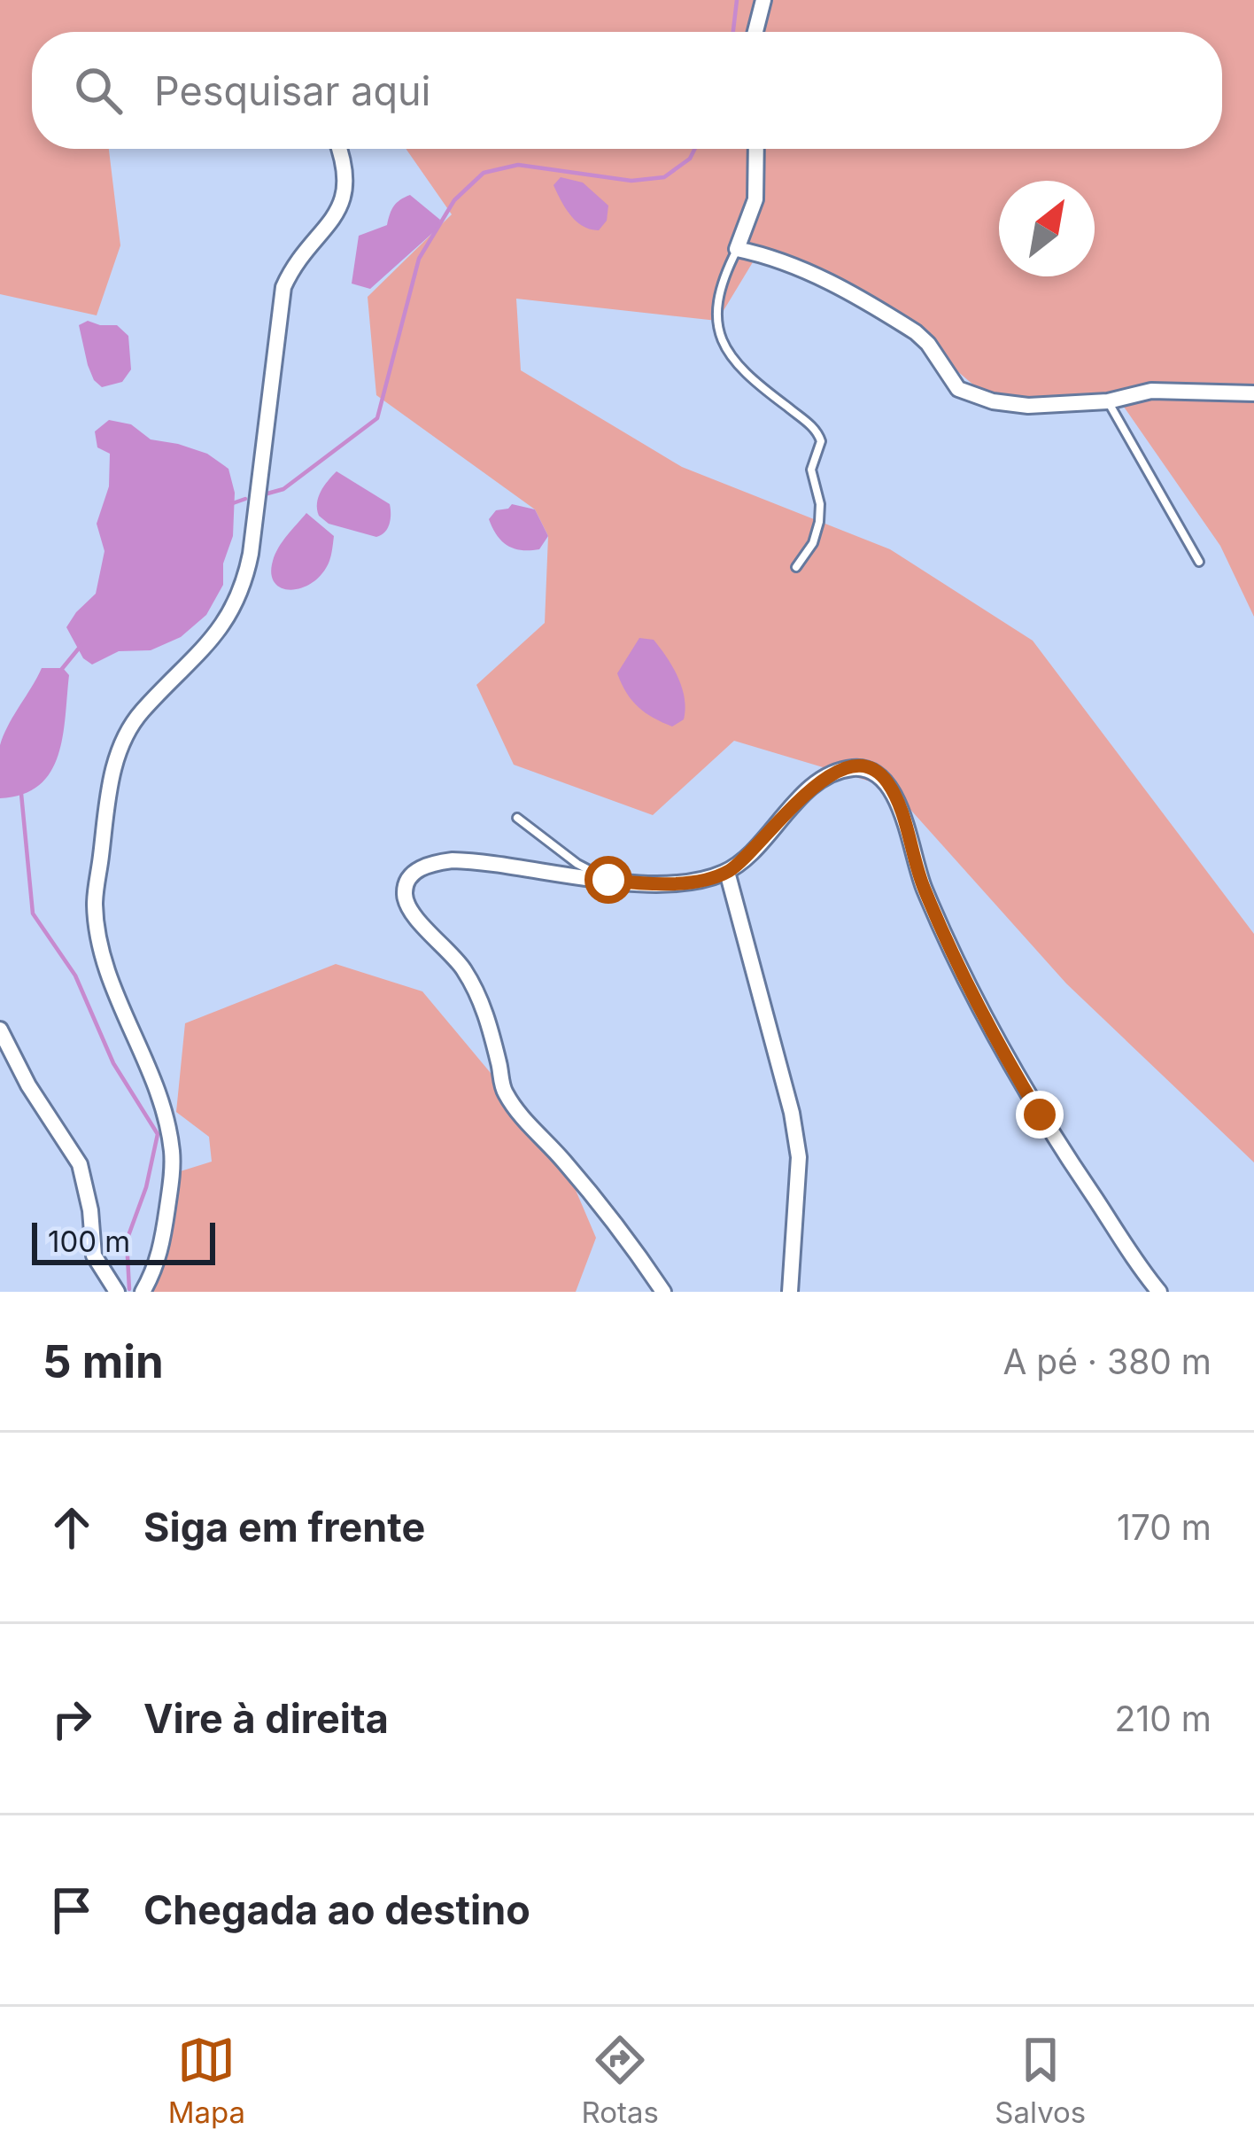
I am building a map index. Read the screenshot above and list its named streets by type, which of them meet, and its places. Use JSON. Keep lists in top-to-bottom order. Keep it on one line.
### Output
{"scale_bar":"100 m","north":"top right","page":{"search":"Pesquisar aqui","scale":"100 m","heading":["5 min","A pé · 380 m"],"list":[["Siga em frente","170 m"],["Vire à direita","210 m"],"Chegada ao destino"],"nav":["Mapa","Rotas","Salvos"]}}
